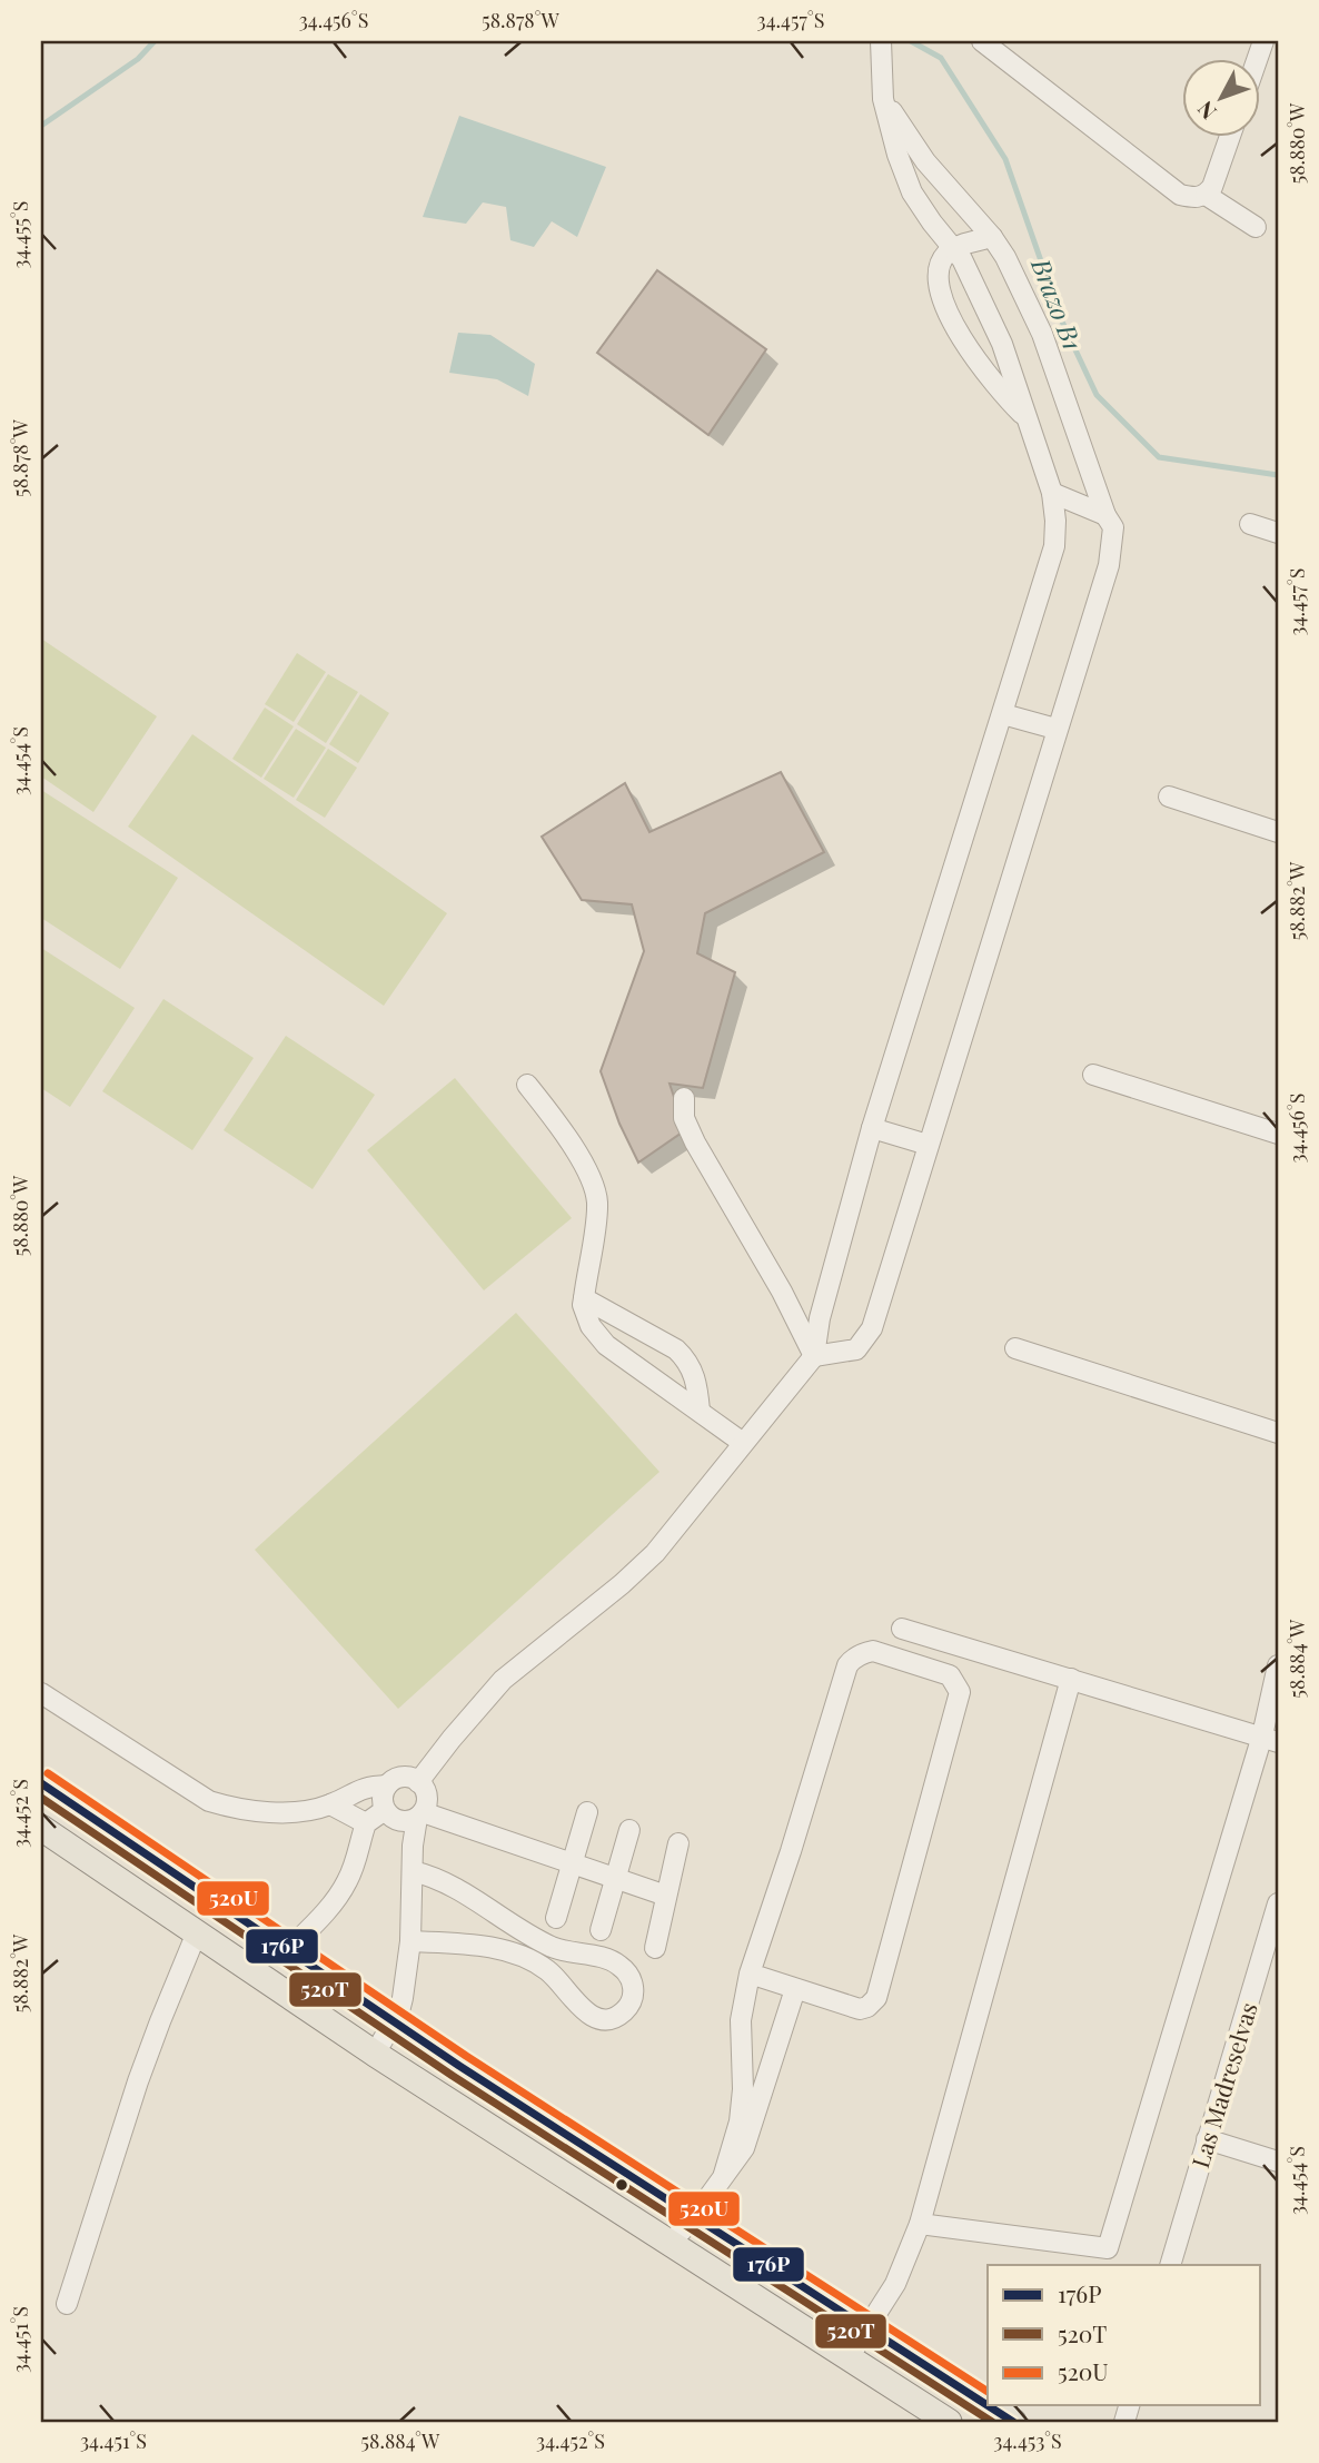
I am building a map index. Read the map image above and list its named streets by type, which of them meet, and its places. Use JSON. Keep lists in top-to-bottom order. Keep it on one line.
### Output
{"streets":{"street":["Las Madreselvas"]},"water":["Brazo B1"],"lines":["transit line 520U","transit line 176P","transit line 520T"],"legend":["176P","520T","520U"],"north":"bottom left","coordinates":["34.456°S","58.878°W","34.457°S","58.880°W","34.455°S","34.454°S","58.882°W","58.884°W","34.452°S","34.451°S","34.453°S"]}
